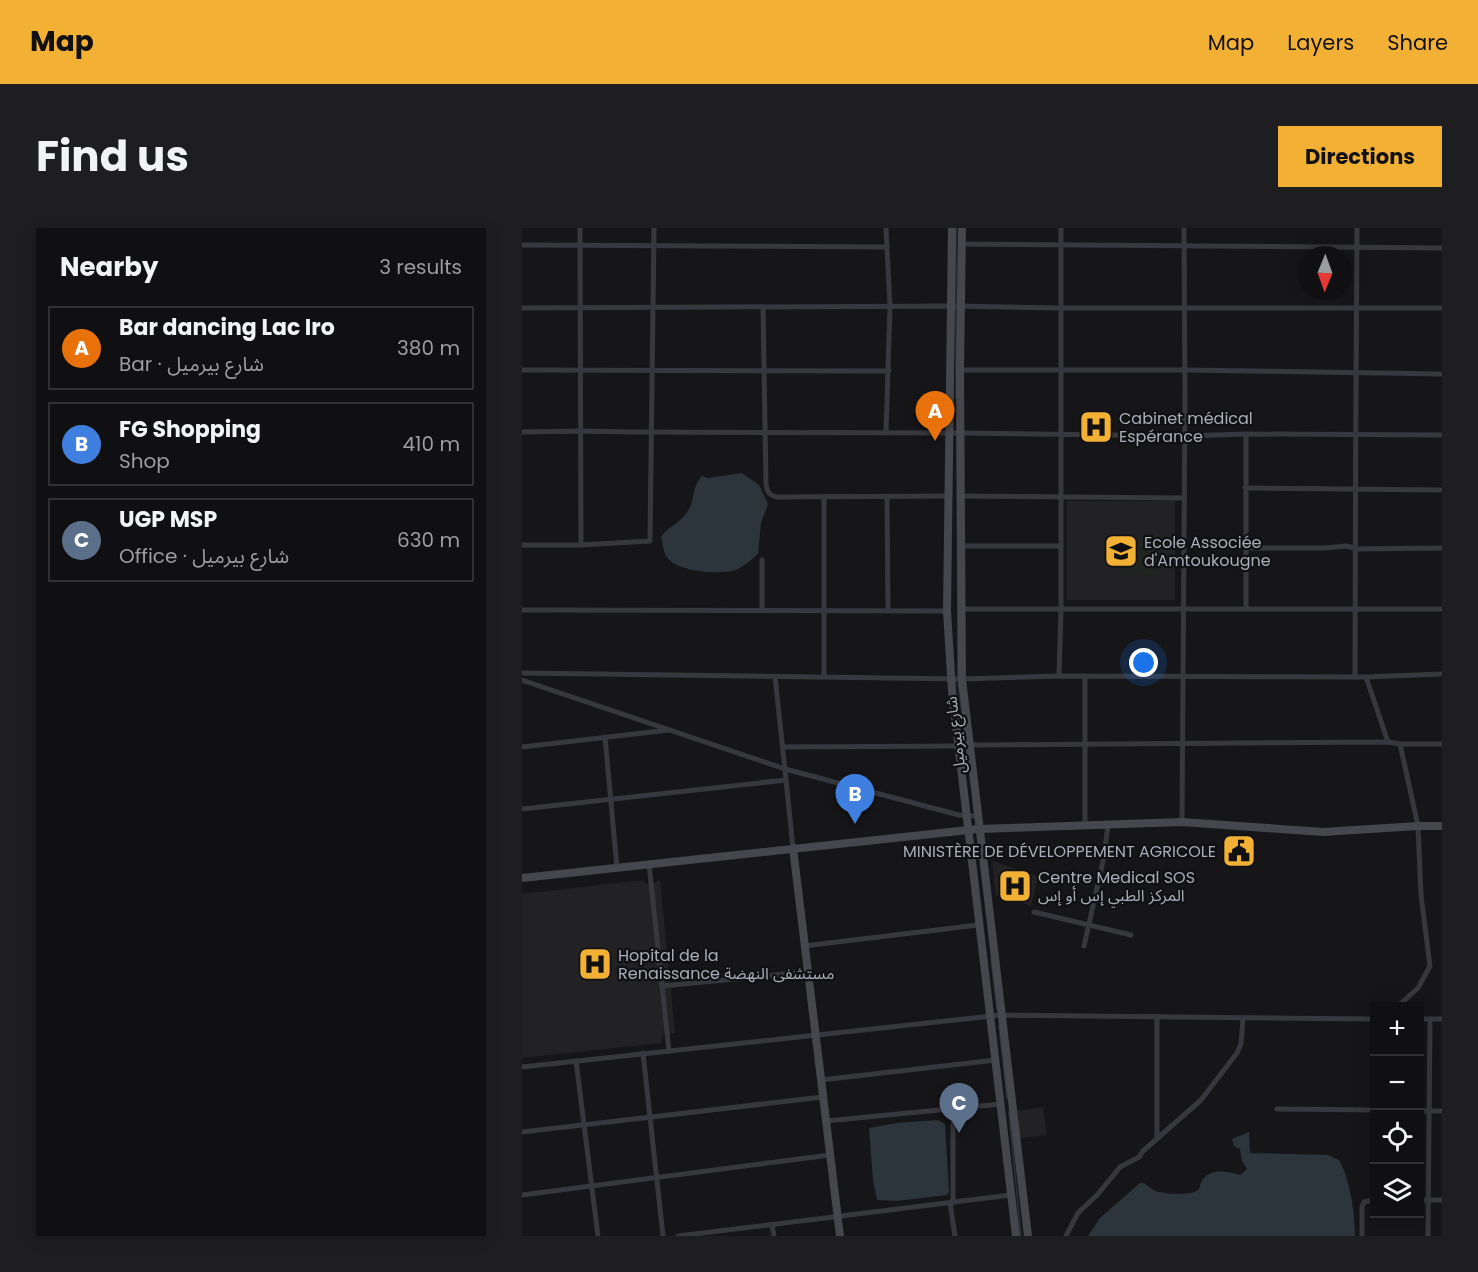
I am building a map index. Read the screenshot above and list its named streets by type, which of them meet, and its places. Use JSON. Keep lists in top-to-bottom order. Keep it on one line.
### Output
{"streets":{"street":["شارع بيرميل"]},"places":{"hospital":["Cabinet médical Espérance","Centre Medical SOS المركز الطبي إس أو إس","Hopital de la Renaissance مستشفى النهضة"],"school or university":["Ecole Associée d'Amtoukougne"],"public building":["MINISTÈRE DE DÉVELOPPEMENT AGRICOLE"]},"north":"bottom","page":{"header":"Map","nav":["Map","Layers","Share"],"title":"Find us","buttons":"Directions","heading":["Nearby","3 results"],"list":[{"mark":"A","name":"Bar dancing Lac Iro","note":"Bar · شارع بيرميل","value":"380 m"},{"mark":"B","name":"FG Shopping","note":"Shop","value":"410 m"},{"mark":"C","name":"UGP MSP","note":"Office · شارع بيرميل","value":"630 m"}],"pins":["A","B","C"],"map_buttons":["+","−"]}}
